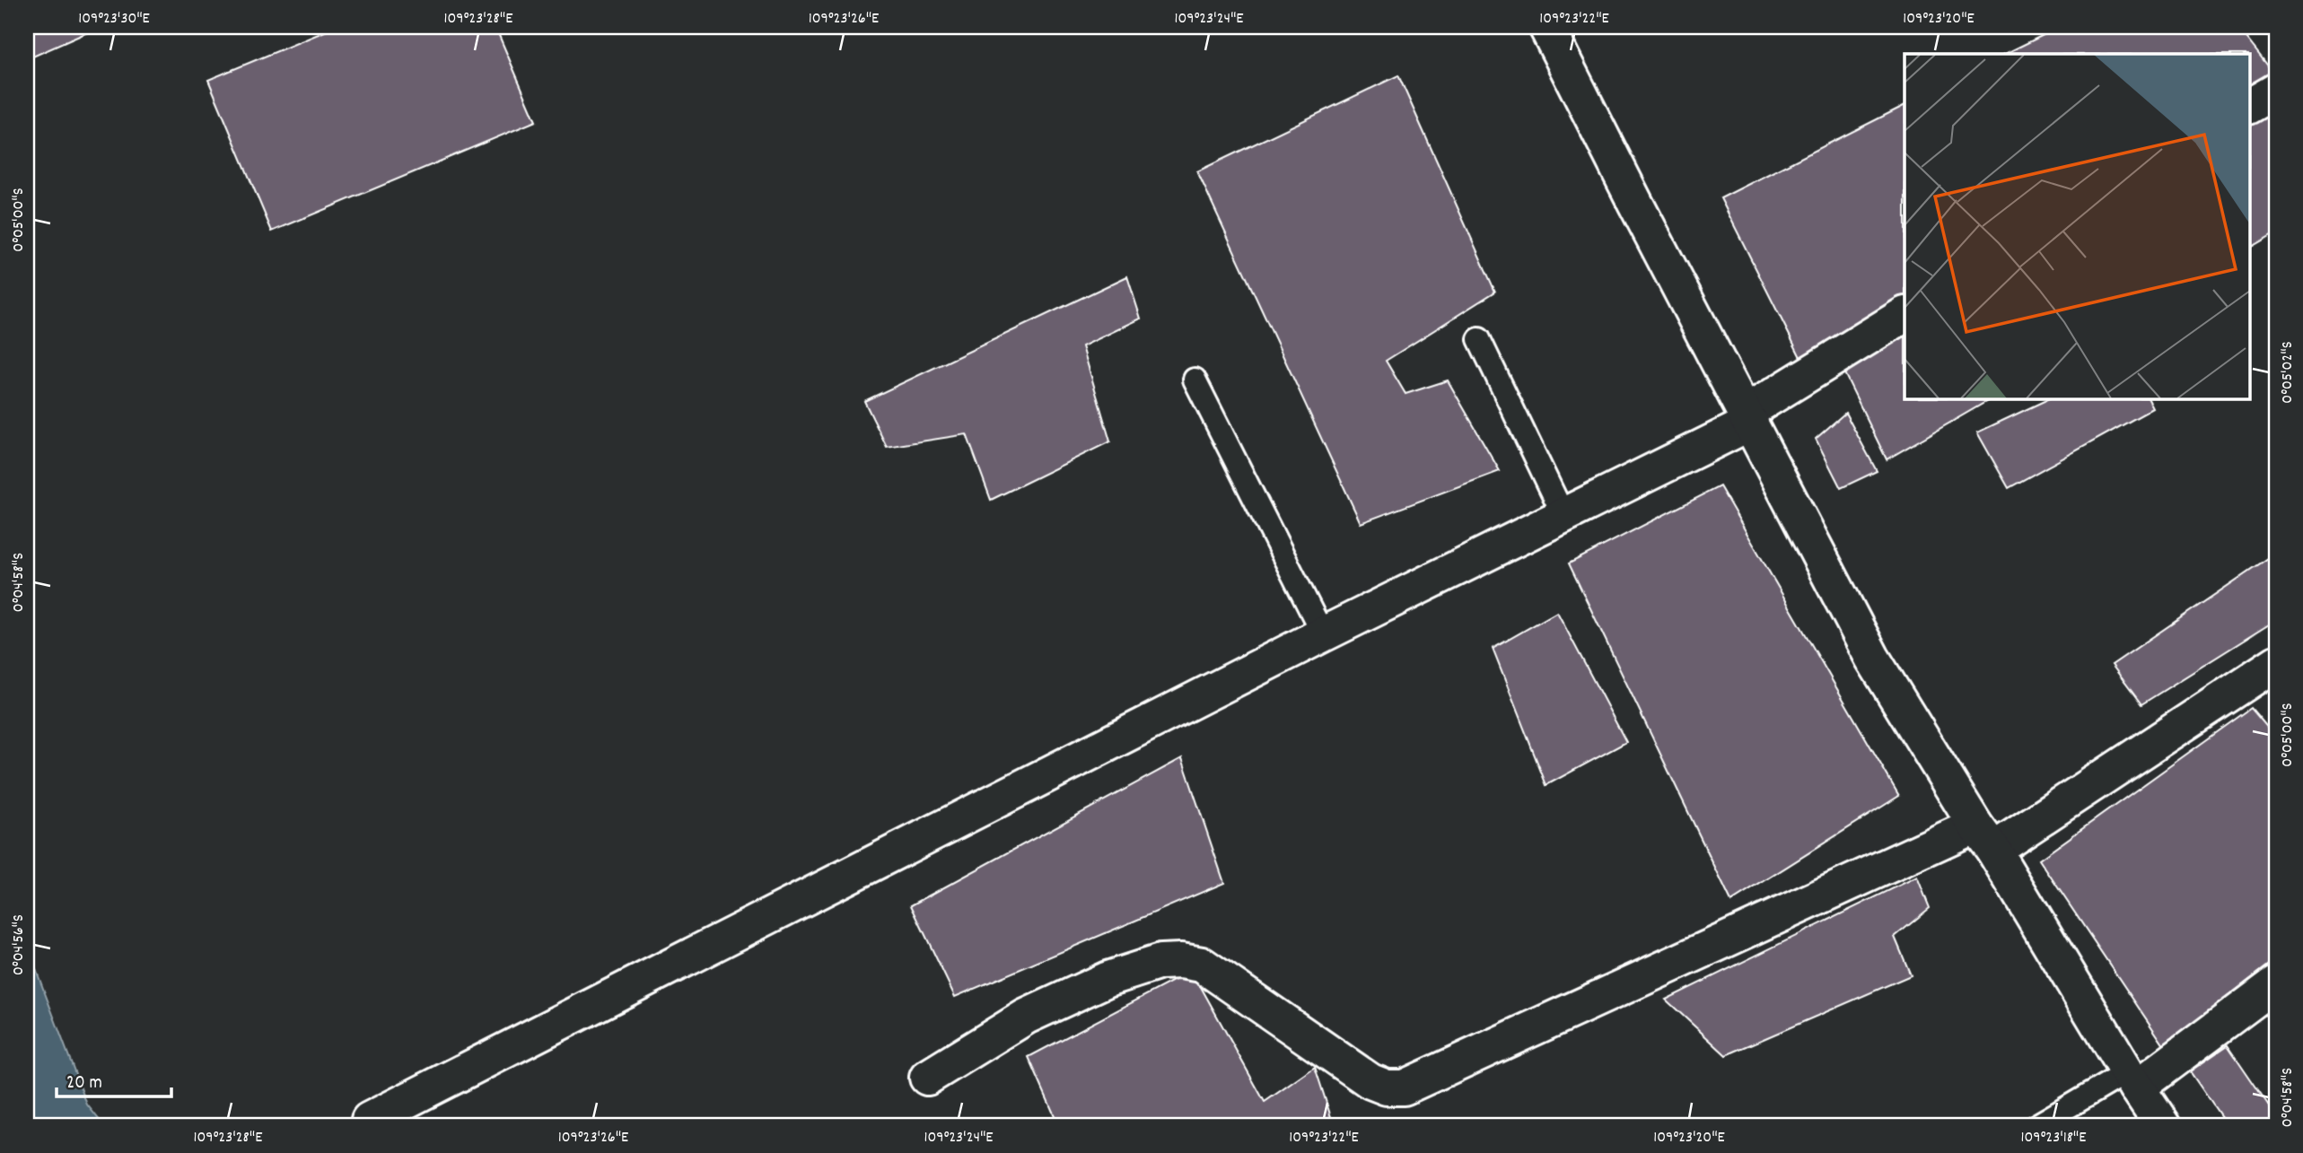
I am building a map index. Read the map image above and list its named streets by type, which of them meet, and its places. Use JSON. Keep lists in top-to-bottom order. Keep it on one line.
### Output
{"scale_bar":"20 m","coordinates":["109°23'30\"E","109°23'28\"E","109°23'26\"E","109°23'24\"E","109°23'22\"E","109°23'20\"E","0°05'00\"S","0°05'02\"S","0°04'58\"S","0°04'56\"S","109°23'18\"E"]}
